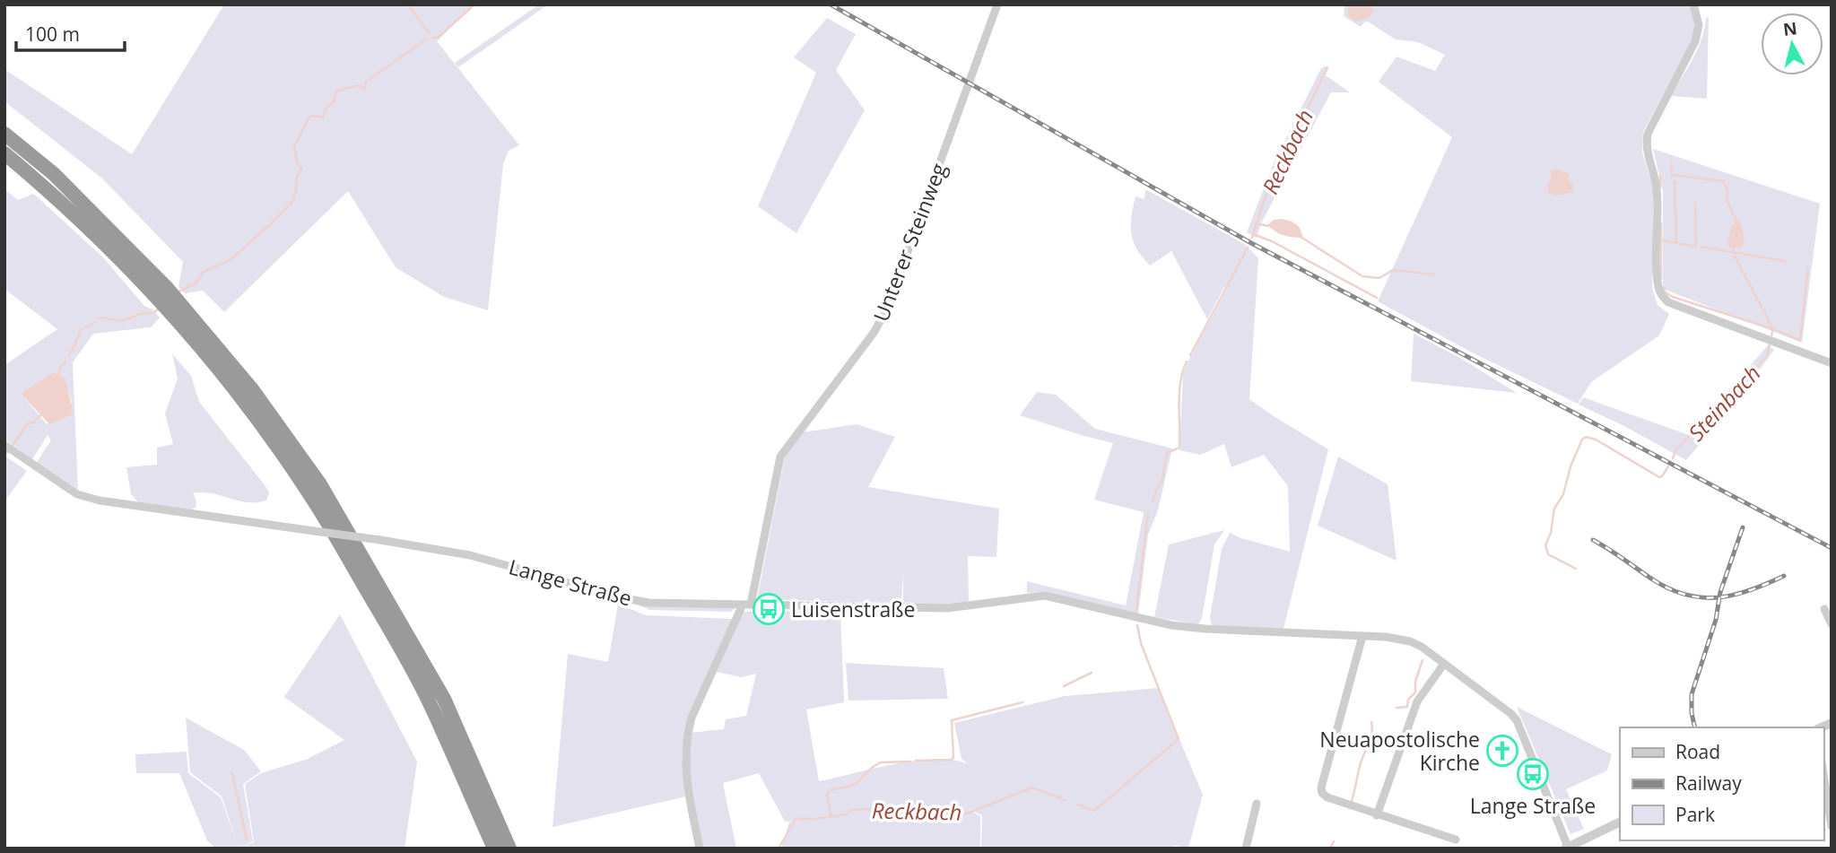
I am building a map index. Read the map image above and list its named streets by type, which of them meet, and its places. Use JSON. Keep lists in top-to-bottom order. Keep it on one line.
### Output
{"streets":{"street":["Unterer Steinweg","Lange Straße"]},"crossings":[["Unterer Steinweg","Lange Straße"]],"water":["Reckbach","Steinbach"],"places":{"bus stop":["Luisenstraße","Lange Straße"],"church":["Neuapostolische Kirche"]},"legend":["Road","Railway","Park"],"scale_bar":"100 m","north":"top"}
